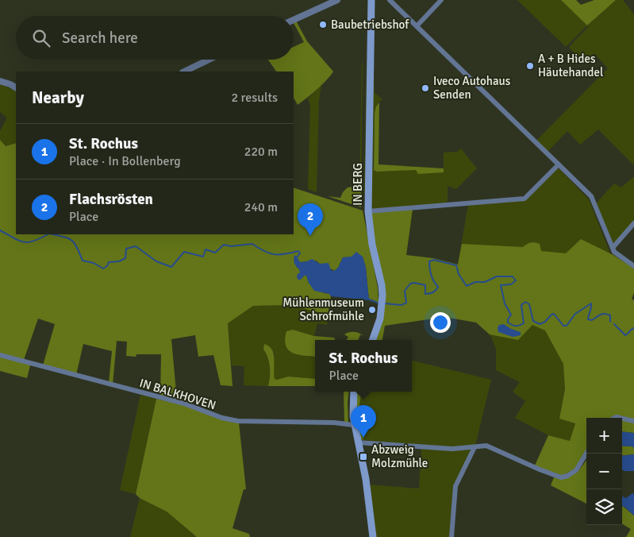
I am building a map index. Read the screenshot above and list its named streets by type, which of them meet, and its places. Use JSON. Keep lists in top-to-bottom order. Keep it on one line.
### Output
{"streets":{"main road":["IN BERG"],"street":["IN BALKHOVEN"]},"places":{"other":["Baubetriebshof","A + B Hides Häutehandel","Iveco Autohaus Senden","Mühlenmuseum Schrofmühle"],"transit":["Abzweig Molzmühle"]},"page":{"search":"Search here","heading":["Nearby","2 results"],"list":[{"mark":"1","name":"St. Rochus","note":"Place · In Bollenberg","value":"220 m"},{"mark":"2","name":"Flachsrösten","note":"Place","value":"240 m"}],"pins":["2","1"],"popup":["St. Rochus","Place"],"map_buttons":["+","−"]}}
